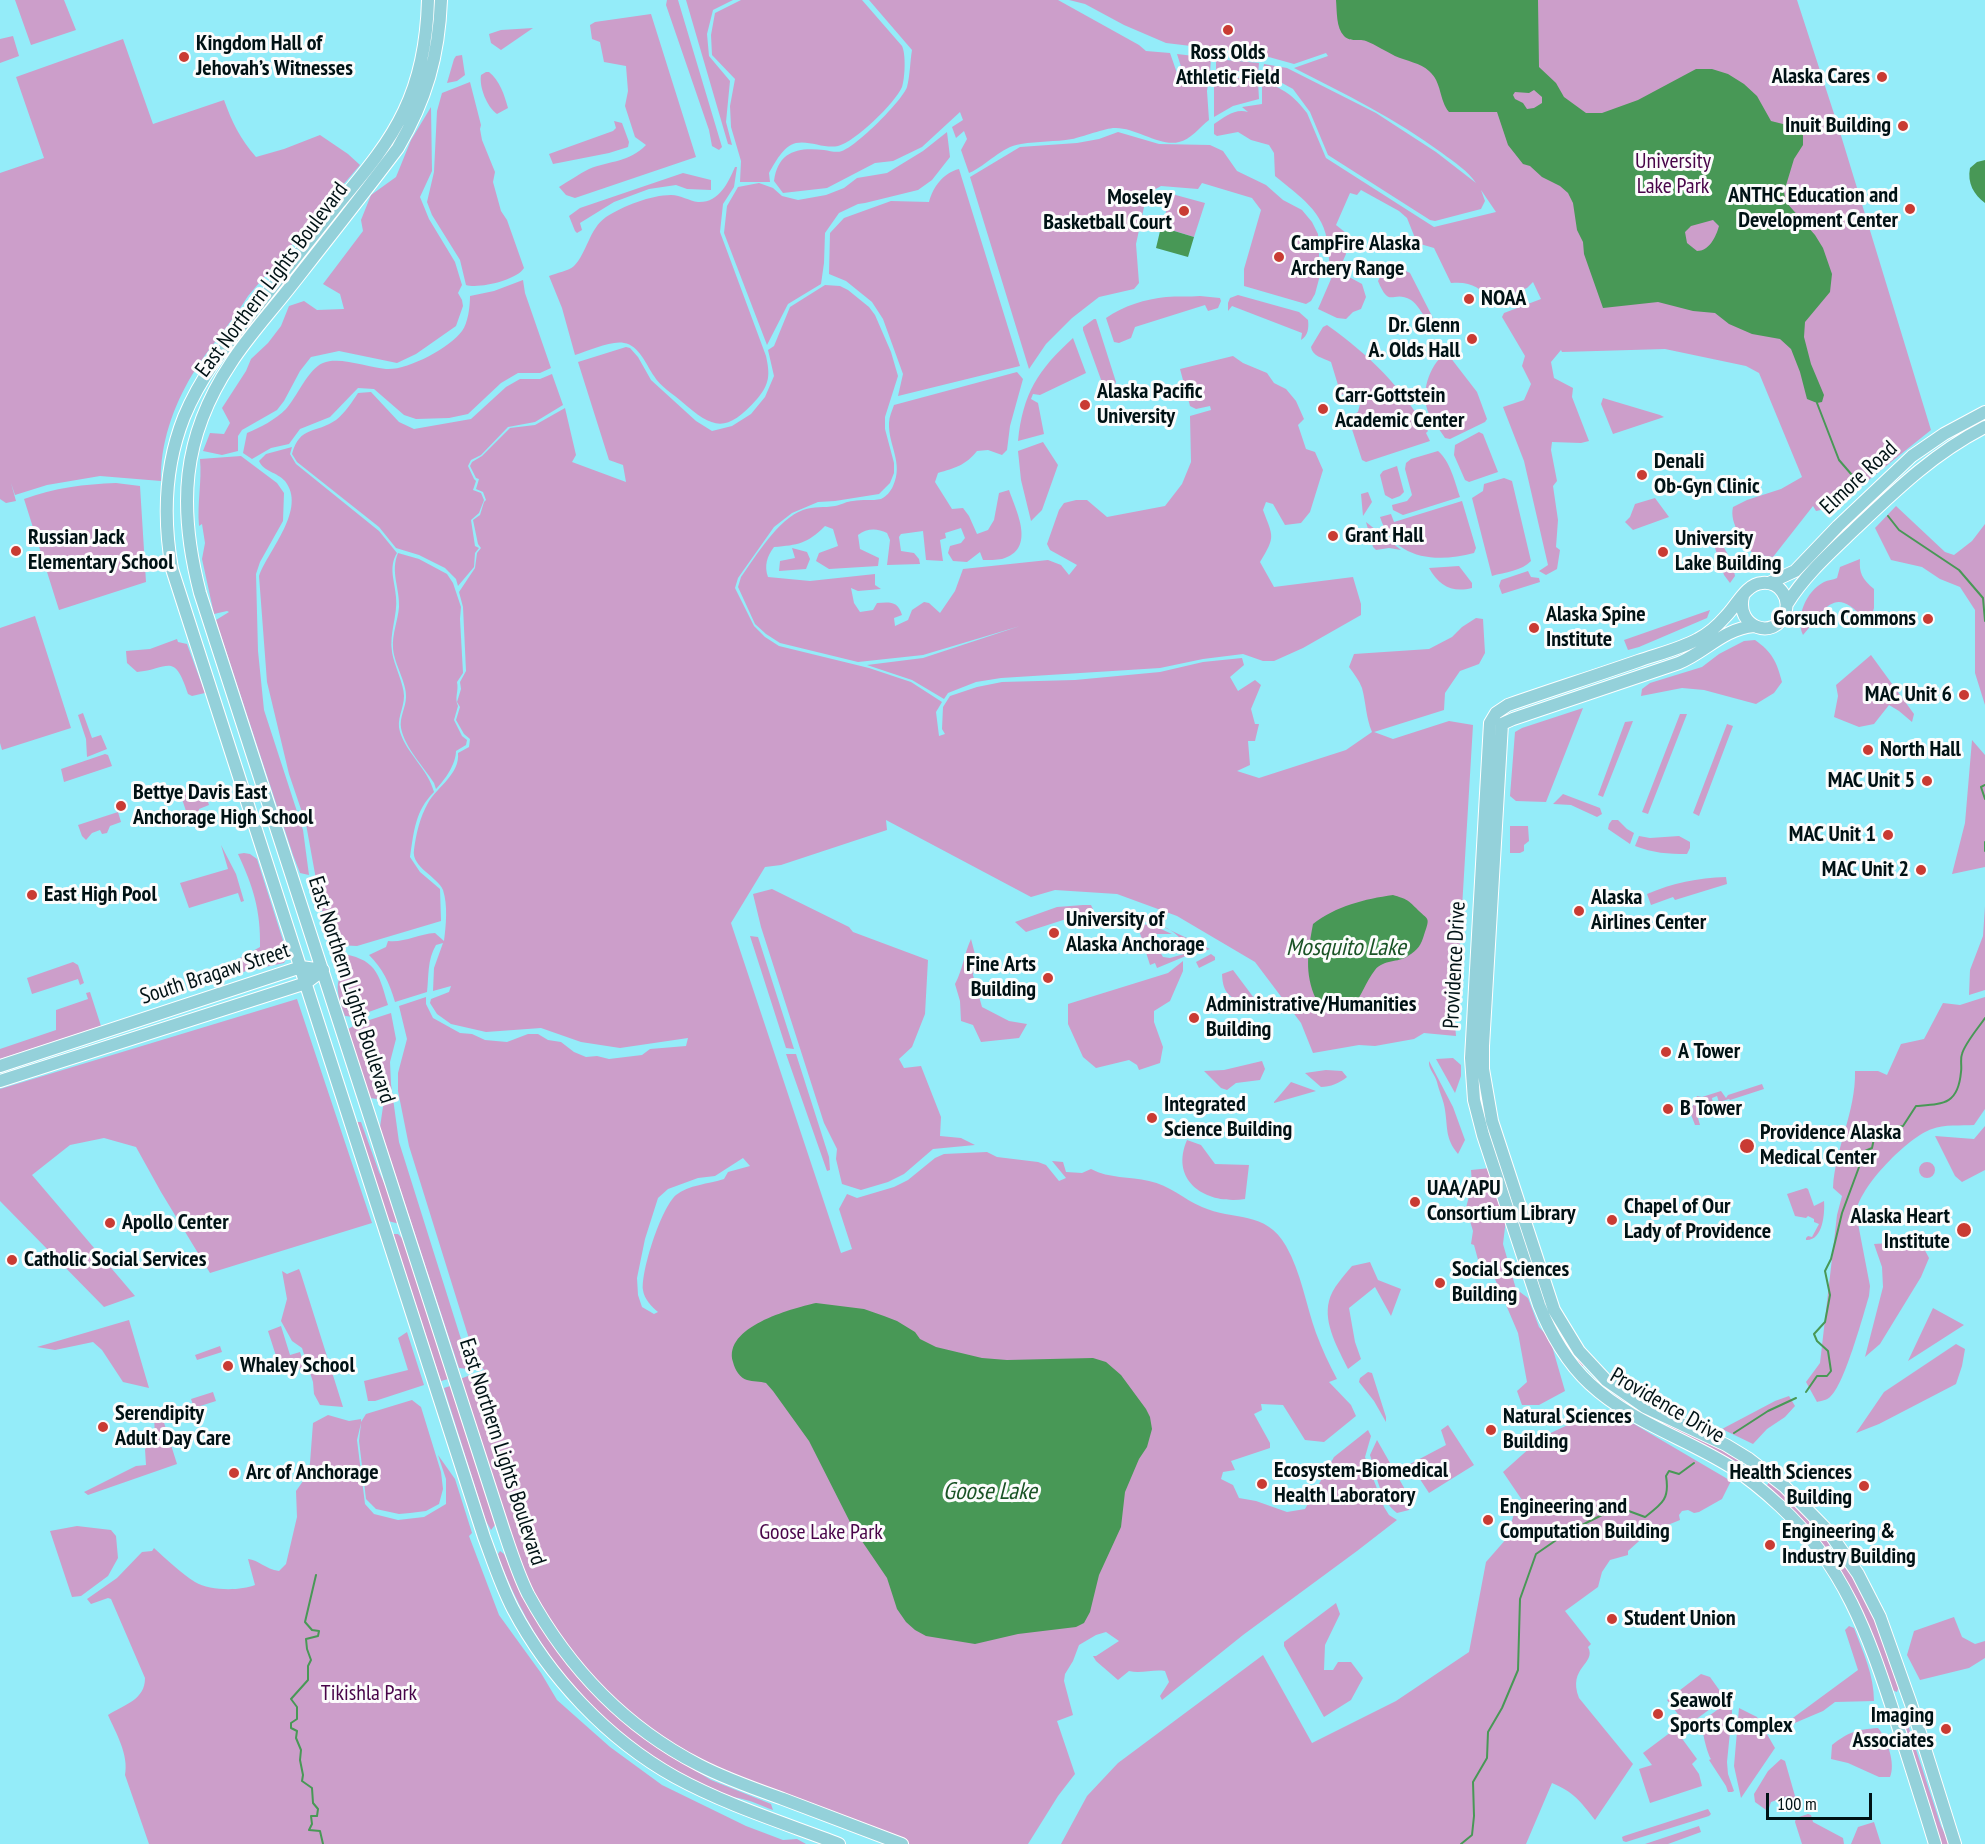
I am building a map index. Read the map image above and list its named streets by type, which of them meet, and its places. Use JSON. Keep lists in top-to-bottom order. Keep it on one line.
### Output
{"streets":{"main road":["East Northern Lights Boulevard","Elmore Road","Providence Drive","South Bragaw Street"]},"crossings":[["East Northern Lights Boulevard","South Bragaw Street"]],"water":["Mosquito Lake","Goose Lake"],"parks":["University Lake Park","Goose Lake Park","Tikishla Park"],"places":["Ross Olds Athletic Field","Kingdom Hall of Jehovah’s Witnesses","Alaska Cares","Inuit Building","ANTHC Education and Development Center","Moseley Basketball Court","CampFire Alaska Archery Range","NOAA","Dr. Glenn A. Olds Hall","Alaska Pacific University","Carr-Gottstein Academic Center","Denali Ob-Gyn Clinic","Grant Hall","Russian Jack Elementary School","University Lake Building","Gorsuch Commons","Alaska Spine Institute","MAC Unit 6","North Hall","MAC Unit 5","Bettye Davis East Anchorage High School","MAC Unit 1","MAC Unit 2","East High Pool","Alaska Airlines Center","University of Alaska Anchorage","Fine Arts Building","Administrative/Humanities Building","A Tower","B Tower","Integrated Science Building","Providence Alaska Medical Center","UAA/APU Consortium Library","Chapel of Our Lady of Providence","Apollo Center","Alaska Heart Institute","Catholic Social Services","Social Sciences Building","Whaley School","Serendipity Adult Day Care","Natural Sciences Building","Arc of Anchorage","Ecosystem-Biomedical Health Laboratory","Health Sciences Building","Engineering and Computation Building","Engineering & Industry Building","Student Union","Seawolf Sports Complex","Imaging Associates"],"scale_bar":"100 m"}
